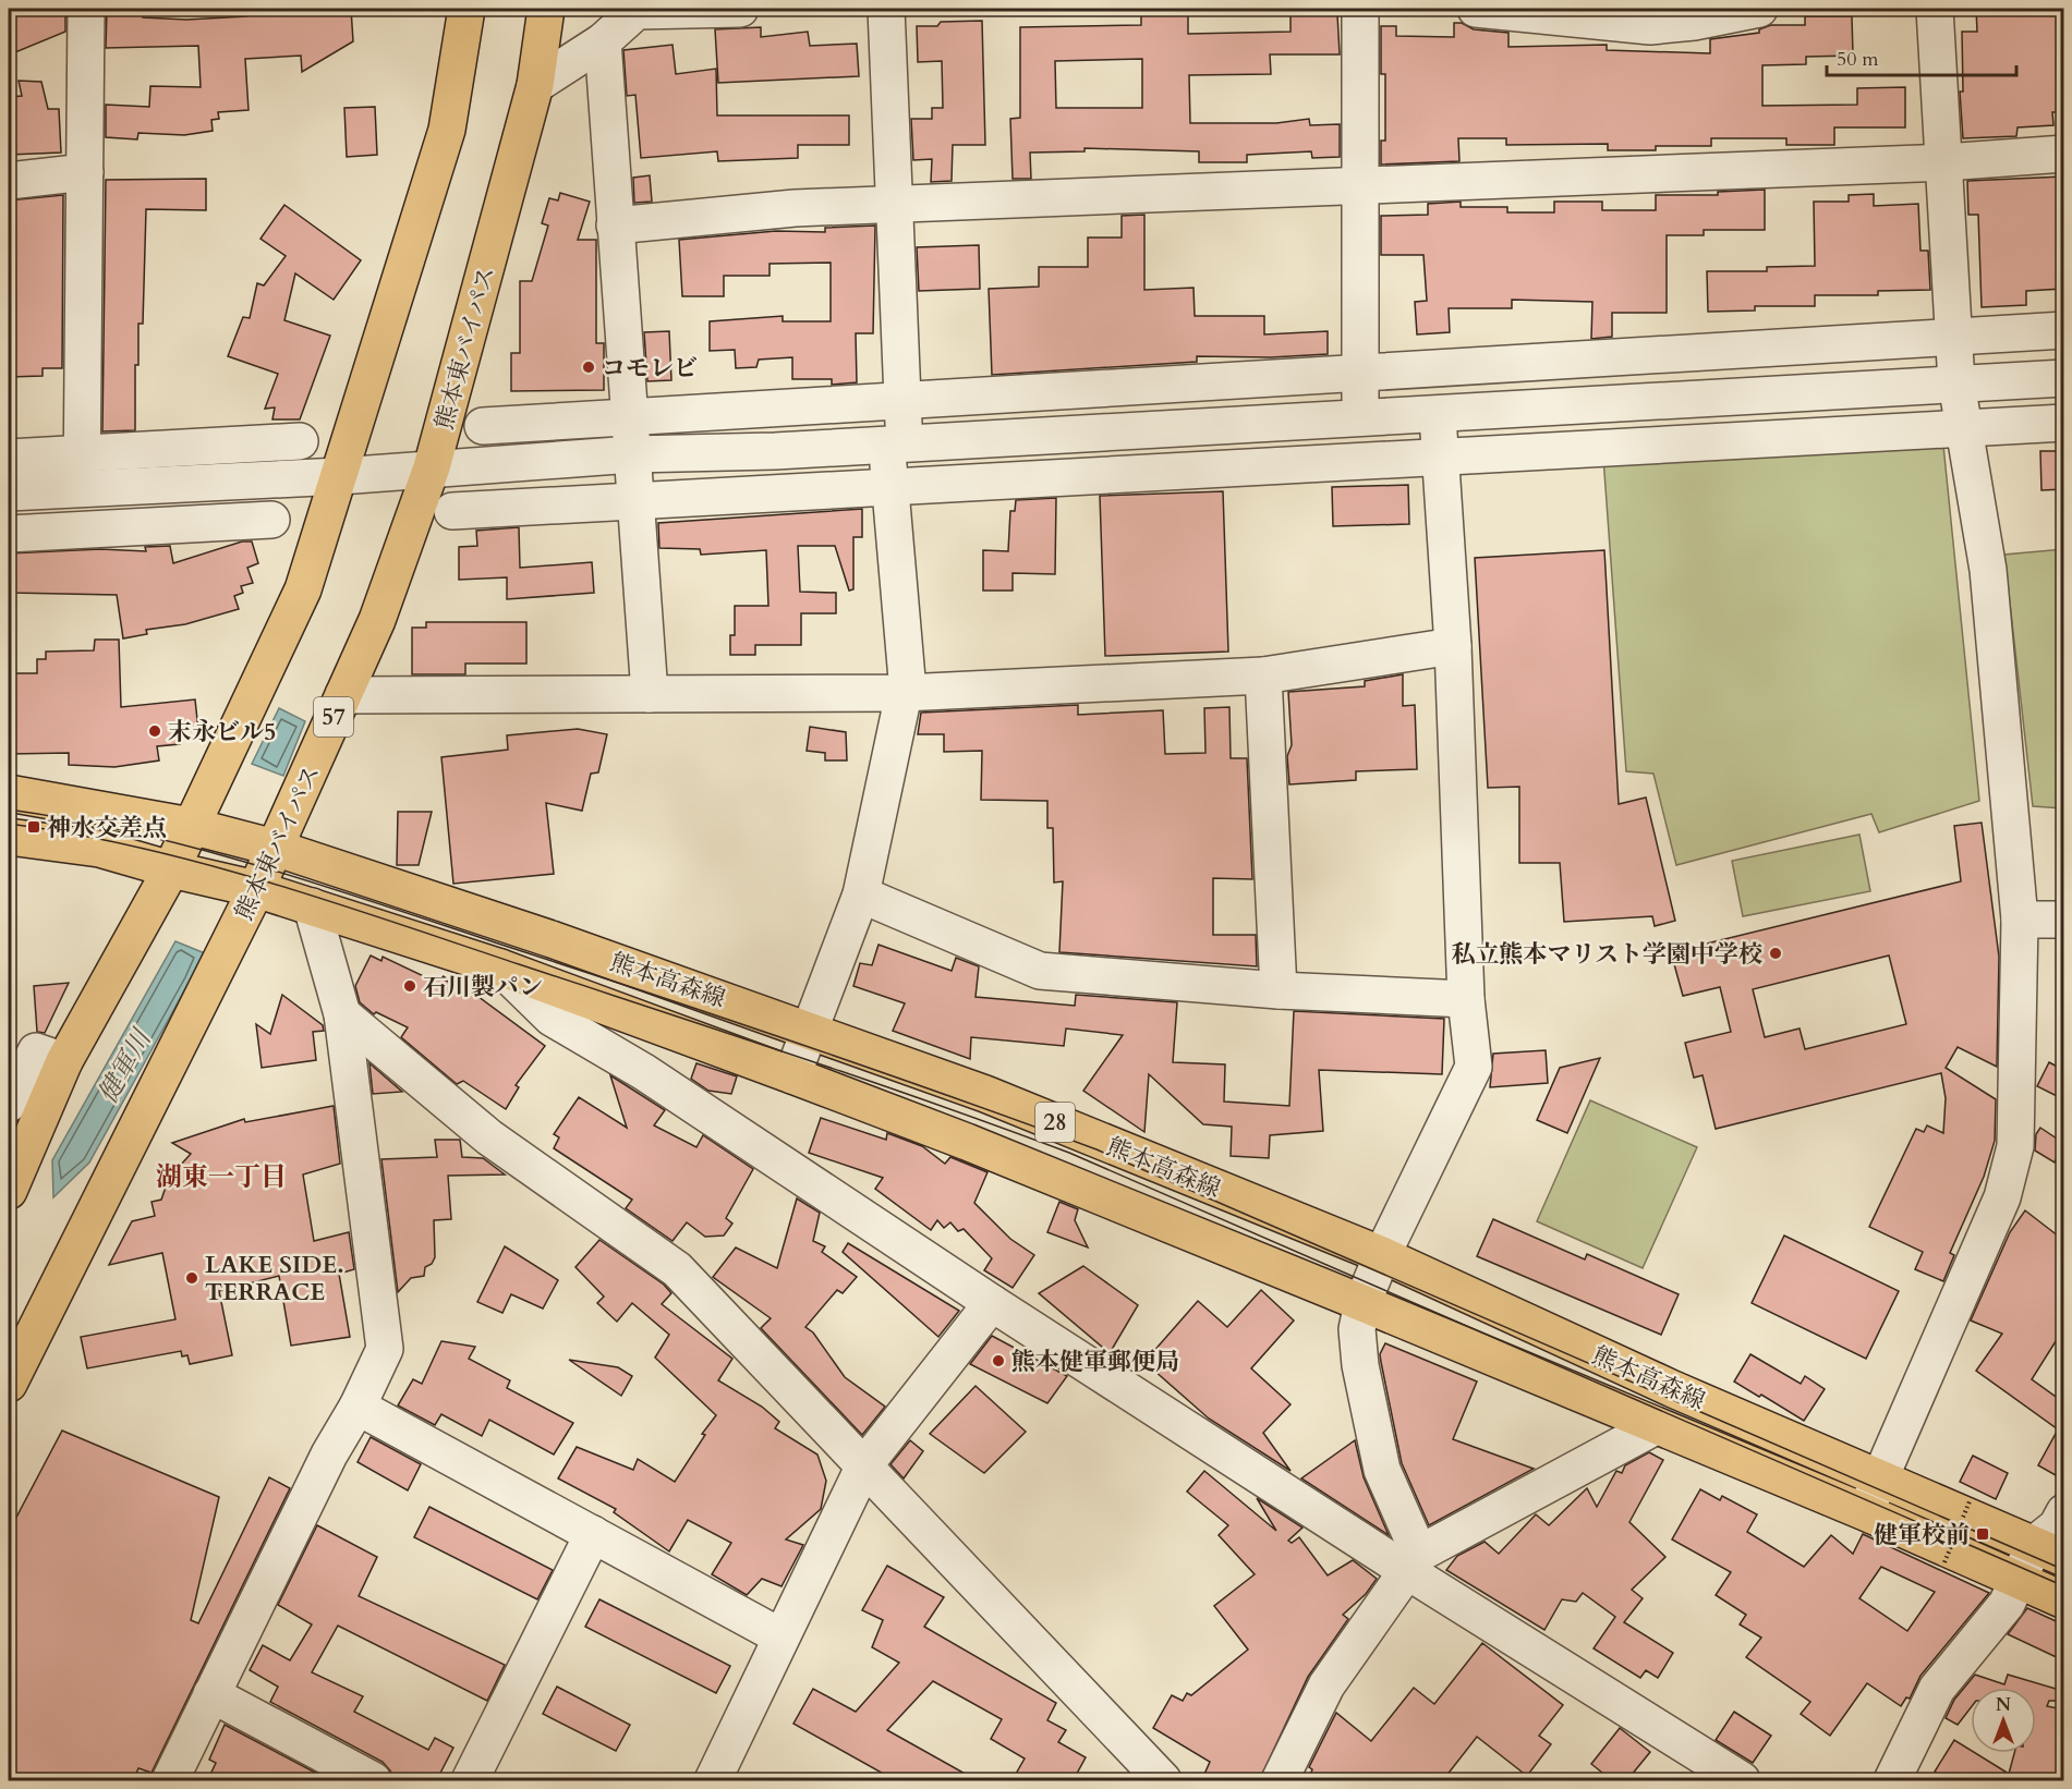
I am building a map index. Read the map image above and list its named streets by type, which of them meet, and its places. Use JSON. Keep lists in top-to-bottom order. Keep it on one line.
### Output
{"streets":{"main road":["熊本東バイパス","57","熊本高森線","28"]},"crossings":[["熊本東バイパス","熊本高森線"]],"districts":["湖東一丁目"],"water":["健軍川"],"places":{"other":["コモレビ","末永ビル5","私立熊本マリスト学園中学校","石川製パン","LAKE SIDE. TERRACE","熊本健軍郵便局"],"transit":["神水交差点","健軍校前"]},"scale_bar":"50 m","north":"top"}
